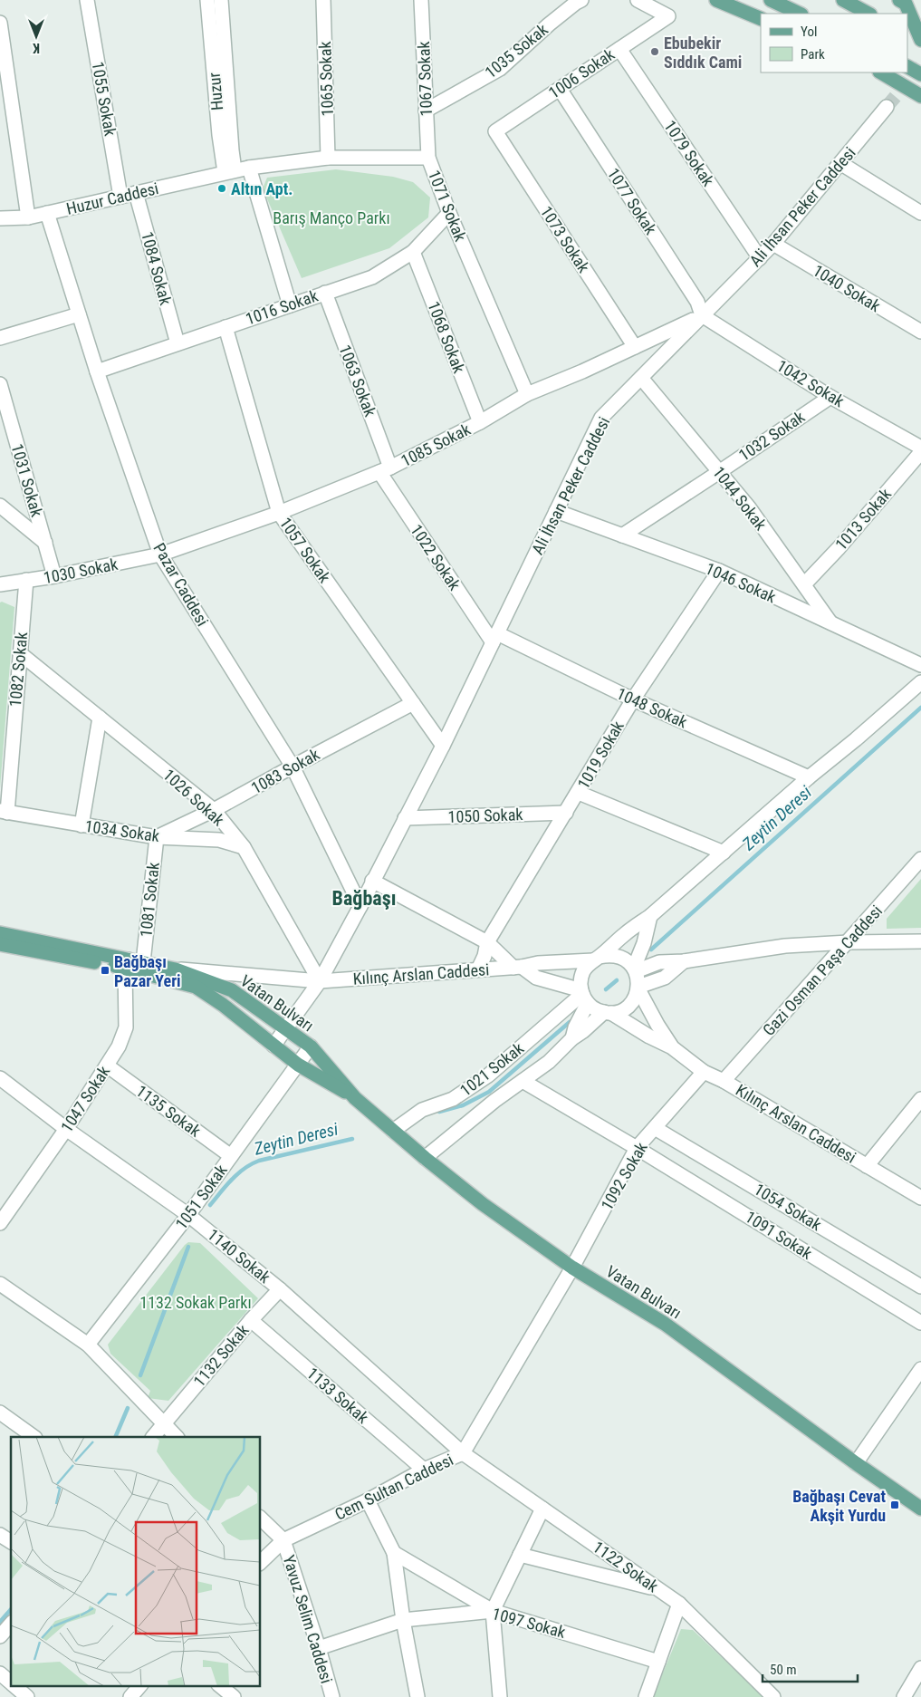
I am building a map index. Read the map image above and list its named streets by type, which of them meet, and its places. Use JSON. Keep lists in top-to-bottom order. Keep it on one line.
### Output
{"streets":{"main road":["Vatan Bulvarı"],"street":["1035 Sokak","1006 Sokak","1065 Sokak","1067 Sokak","Huzur","1055 Sokak","1079 Sokak","Huzur Caddesi","1077 Sokak","1071 Sokak","Ali İhsan Peker Caddesi","1073 Sokak","1084 Sokak","1040 Sokak","1016 Sokak","1068 Sokak","1063 Sokak","1042 Sokak","1032 Sokak","1085 Sokak","1031 Sokak","1044 Sokak","1013 Sokak","1057 Sokak","1022 Sokak","1030 Sokak","1046 Sokak","Pazar Caddesi","1082 Sokak","1048 Sokak","1019 Sokak","1083 Sokak","1026 Sokak","1050 Sokak","1034 Sokak","1081 Sokak","Gazi Osman Paşa Caddesi","Kılınç Arslan Caddesi","1021 Sokak","1047 Sokak","1135 Sokak","1092 Sokak","1051 Sokak","1054 Sokak","1091 Sokak","1140 Sokak","1132 Sokak","1133 Sokak","Cem Sultan Caddesi","1122 Sokak","Yavuz Selim Caddesi","1097 Sokak"]},"crossings":[["1035 Sokak","1067 Sokak"],["1006 Sokak","1079 Sokak"],["1006 Sokak","1077 Sokak"],["1006 Sokak","1073 Sokak"],["1065 Sokak","1071 Sokak"],["1067 Sokak","1071 Sokak"],["Huzur","Huzur Caddesi"],["1055 Sokak","Huzur Caddesi"],["1079 Sokak","Ali İhsan Peker Caddesi"],["Huzur Caddesi","1084 Sokak"],["Huzur Caddesi","Pazar Caddesi"],["1077 Sokak","Ali İhsan Peker Caddesi"],["1077 Sokak","1042 Sokak"],["1077 Sokak","1085 Sokak"],["1071 Sokak","1016 Sokak"],["1071 Sokak","1085 Sokak"],["Ali İhsan Peker Caddesi","1040 Sokak"],["Ali İhsan Peker Caddesi","1042 Sokak"],["Ali İhsan Peker Caddesi","1085 Sokak"],["Ali İhsan Peker Caddesi","1044 Sokak"],["Ali İhsan Peker Caddesi","1057 Sokak"],["Ali İhsan Peker Caddesi","1022 Sokak"],["Ali İhsan Peker Caddesi","1046 Sokak"],["Ali İhsan Peker Caddesi","Pazar Caddesi"],["Ali İhsan Peker Caddesi","1048 Sokak"],["Ali İhsan Peker Caddesi","1026 Sokak"],["Ali İhsan Peker Caddesi","1050 Sokak"],["Ali İhsan Peker Caddesi","Kılınç Arslan Caddesi"],["Ali İhsan Peker Caddesi","Vatan Bulvarı"],["1073 Sokak","1085 Sokak"],["1084 Sokak","1016 Sokak"],["1016 Sokak","1068 Sokak"],["1016 Sokak","1063 Sokak"],["1016 Sokak","1057 Sokak"],["1016 Sokak","Pazar Caddesi"],["1068 Sokak","1085 Sokak"],["1063 Sokak","1085 Sokak"],["1063 Sokak","1022 Sokak"],["1042 Sokak","1032 Sokak"],["1042 Sokak","1085 Sokak"],["1032 Sokak","1044 Sokak"],["1032 Sokak","1046 Sokak"],["1085 Sokak","1057 Sokak"],["1085 Sokak","1022 Sokak"],["1085 Sokak","1030 Sokak"],["1085 Sokak","Pazar Caddesi"],["1031 Sokak","1030 Sokak"],["1044 Sokak","1013 Sokak"],["1044 Sokak","1046 Sokak"],["1057 Sokak","1083 Sokak"],["1022 Sokak","1048 Sokak"],["1030 Sokak","Pazar Caddesi"],["1030 Sokak","1082 Sokak"],["1046 Sokak","1019 Sokak"],["Pazar Caddesi","1083 Sokak"],["1082 Sokak","1026 Sokak"],["1082 Sokak","1034 Sokak"],["1048 Sokak","1019 Sokak"],["1019 Sokak","1050 Sokak"],["1019 Sokak","Kılınç Arslan Caddesi"],["1083 Sokak","1026 Sokak"],["1083 Sokak","1034 Sokak"],["1083 Sokak","1081 Sokak"],["1026 Sokak","1034 Sokak"],["1026 Sokak","Kılınç Arslan Caddesi"],["1034 Sokak","1081 Sokak"],["1081 Sokak","Vatan Bulvarı"],["Gazi Osman Paşa Caddesi","Kılınç Arslan Caddesi"],["Kılınç Arslan Caddesi","Vatan Bulvarı"],["Kılınç Arslan Caddesi","1021 Sokak"],["Kılınç Arslan Caddesi","1092 Sokak"],["Vatan Bulvarı","1021 Sokak"],["Vatan Bulvarı","1047 Sokak"],["Vatan Bulvarı","1092 Sokak"],["Vatan Bulvarı","1051 Sokak"],["Vatan Bulvarı","Cem Sultan Caddesi"],["1047 Sokak","1135 Sokak"],["1047 Sokak","1140 Sokak"],["1135 Sokak","1051 Sokak"],["1092 Sokak","1054 Sokak"],["1092 Sokak","1091 Sokak"],["1092 Sokak","Cem Sultan Caddesi"],["1051 Sokak","1140 Sokak"],["1140 Sokak","1132 Sokak"],["1140 Sokak","Cem Sultan Caddesi"],["1140 Sokak","1122 Sokak"],["1132 Sokak","1133 Sokak"],["1133 Sokak","Cem Sultan Caddesi"],["Cem Sultan Caddesi","1122 Sokak"],["Cem Sultan Caddesi","Yavuz Selim Caddesi"],["Yavuz Selim Caddesi","1097 Sokak"]],"districts":["Bağbaşı"],"water":["Zeytin Deresi"],"parks":["Barış Manço Parkı","1132 Sokak Parkı"],"places":{"other":["Ebubekir Sıddık Cami","Altın Apt."],"transit":["Bağbaşı Pazar Yeri","Bağbaşı Cevat Akşit Yurdu"]},"legend":["Yol","Park"],"scale_bar":"50 m","north":"bottom"}
